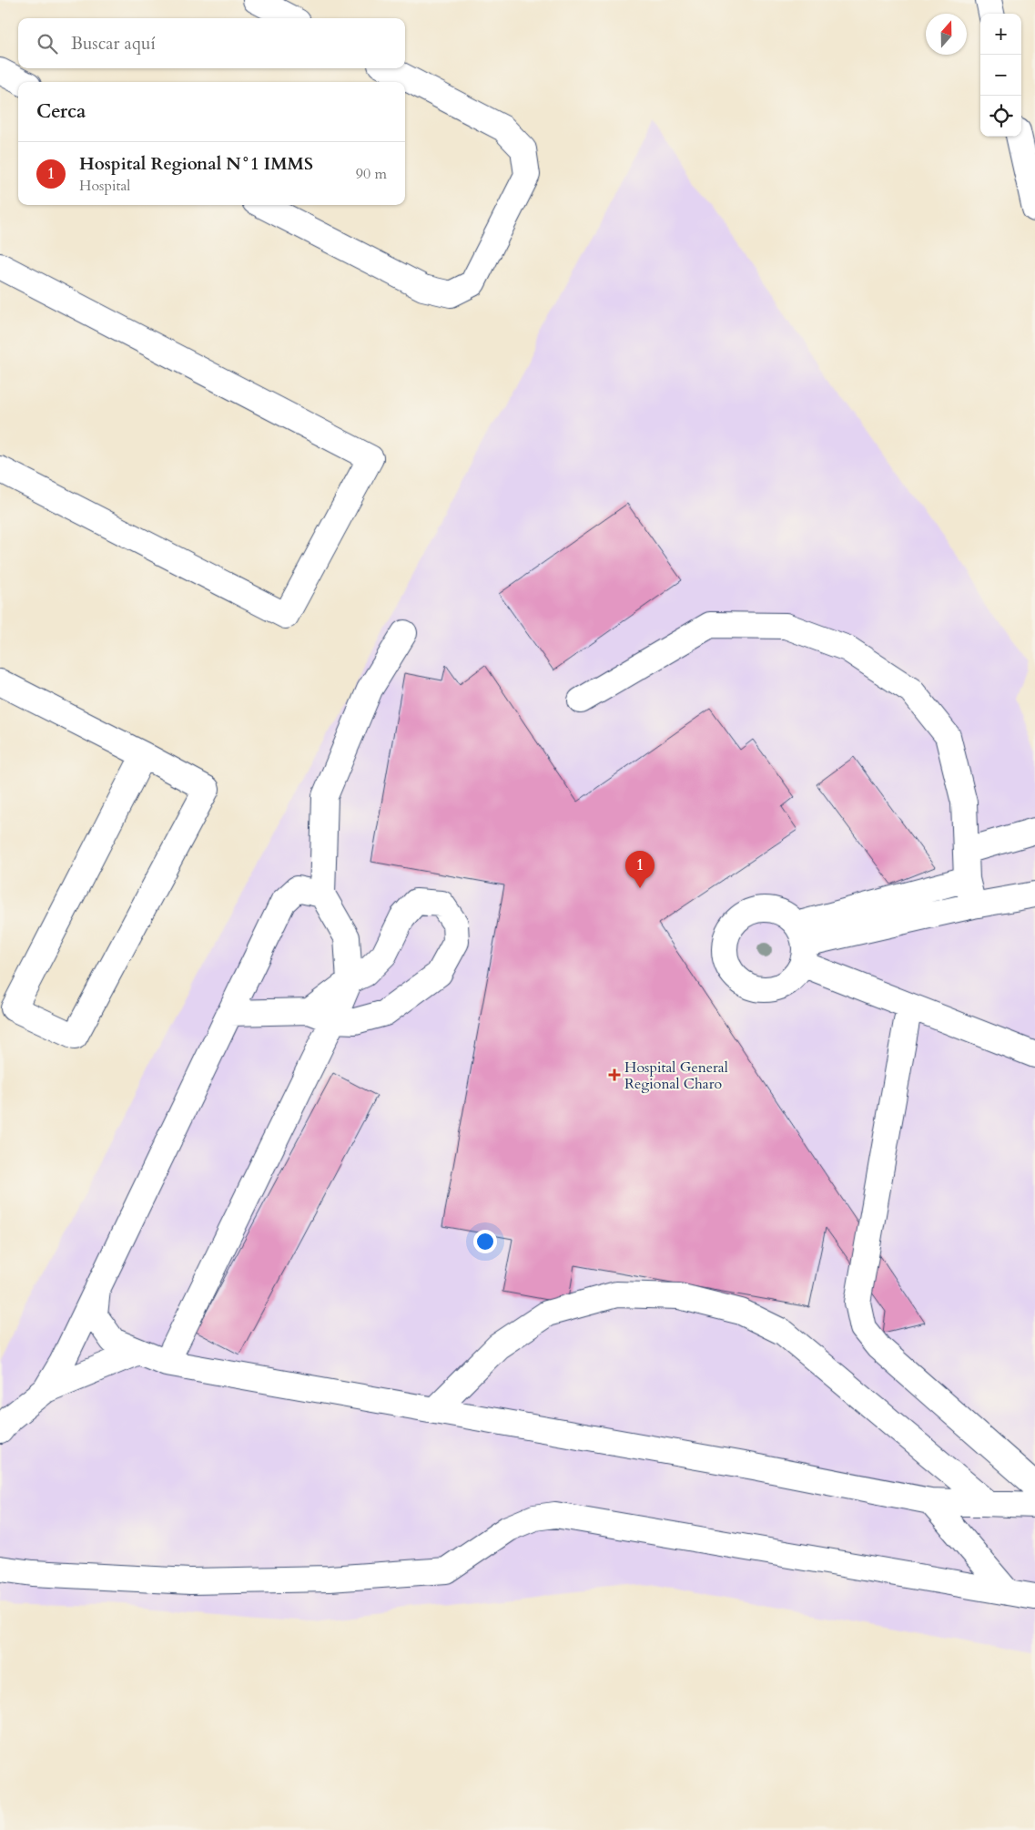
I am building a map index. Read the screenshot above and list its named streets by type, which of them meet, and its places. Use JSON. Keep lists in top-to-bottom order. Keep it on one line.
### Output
{"places":{"health":["Hospital General Regional Charo"]},"north":"top","page":{"map_buttons":["+","−"],"search":"Buscar aquí","heading":"Cerca","list":[{"mark":"1","name":"Hospital Regional N°1 IMMS","note":"Hospital","value":"90 m"}],"pins":"1"}}
